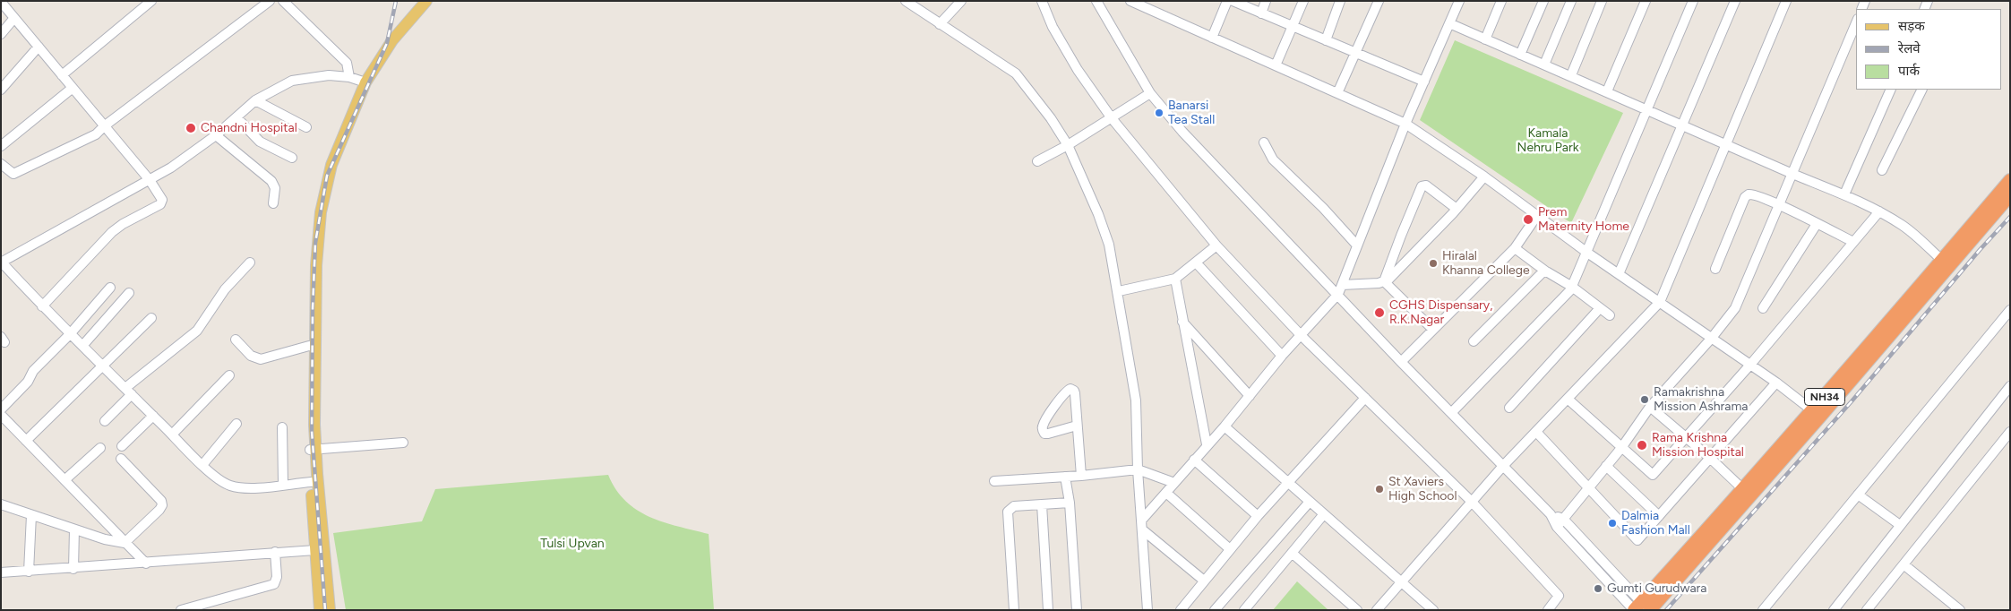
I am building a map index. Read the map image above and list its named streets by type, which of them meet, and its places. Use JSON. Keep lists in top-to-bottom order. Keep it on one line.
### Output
{"streets":{"highway":["NH34"]},"parks":["Kamala Nehru Park","Tulsi Upvan"],"places":["Banarsi Tea Stall","Chandni Hospital","Prem Maternity Home","Hiralal Khanna College","CGHS Dispensary, R.K.Nagar","Ramakrishna Mission Ashrama","Rama Krishna Mission Hospital","St Xaviers High School","Dalmia Fashion Mall","Gumti Gurudwara"],"legend":["सड़क","रेलवे","पार्क"]}
